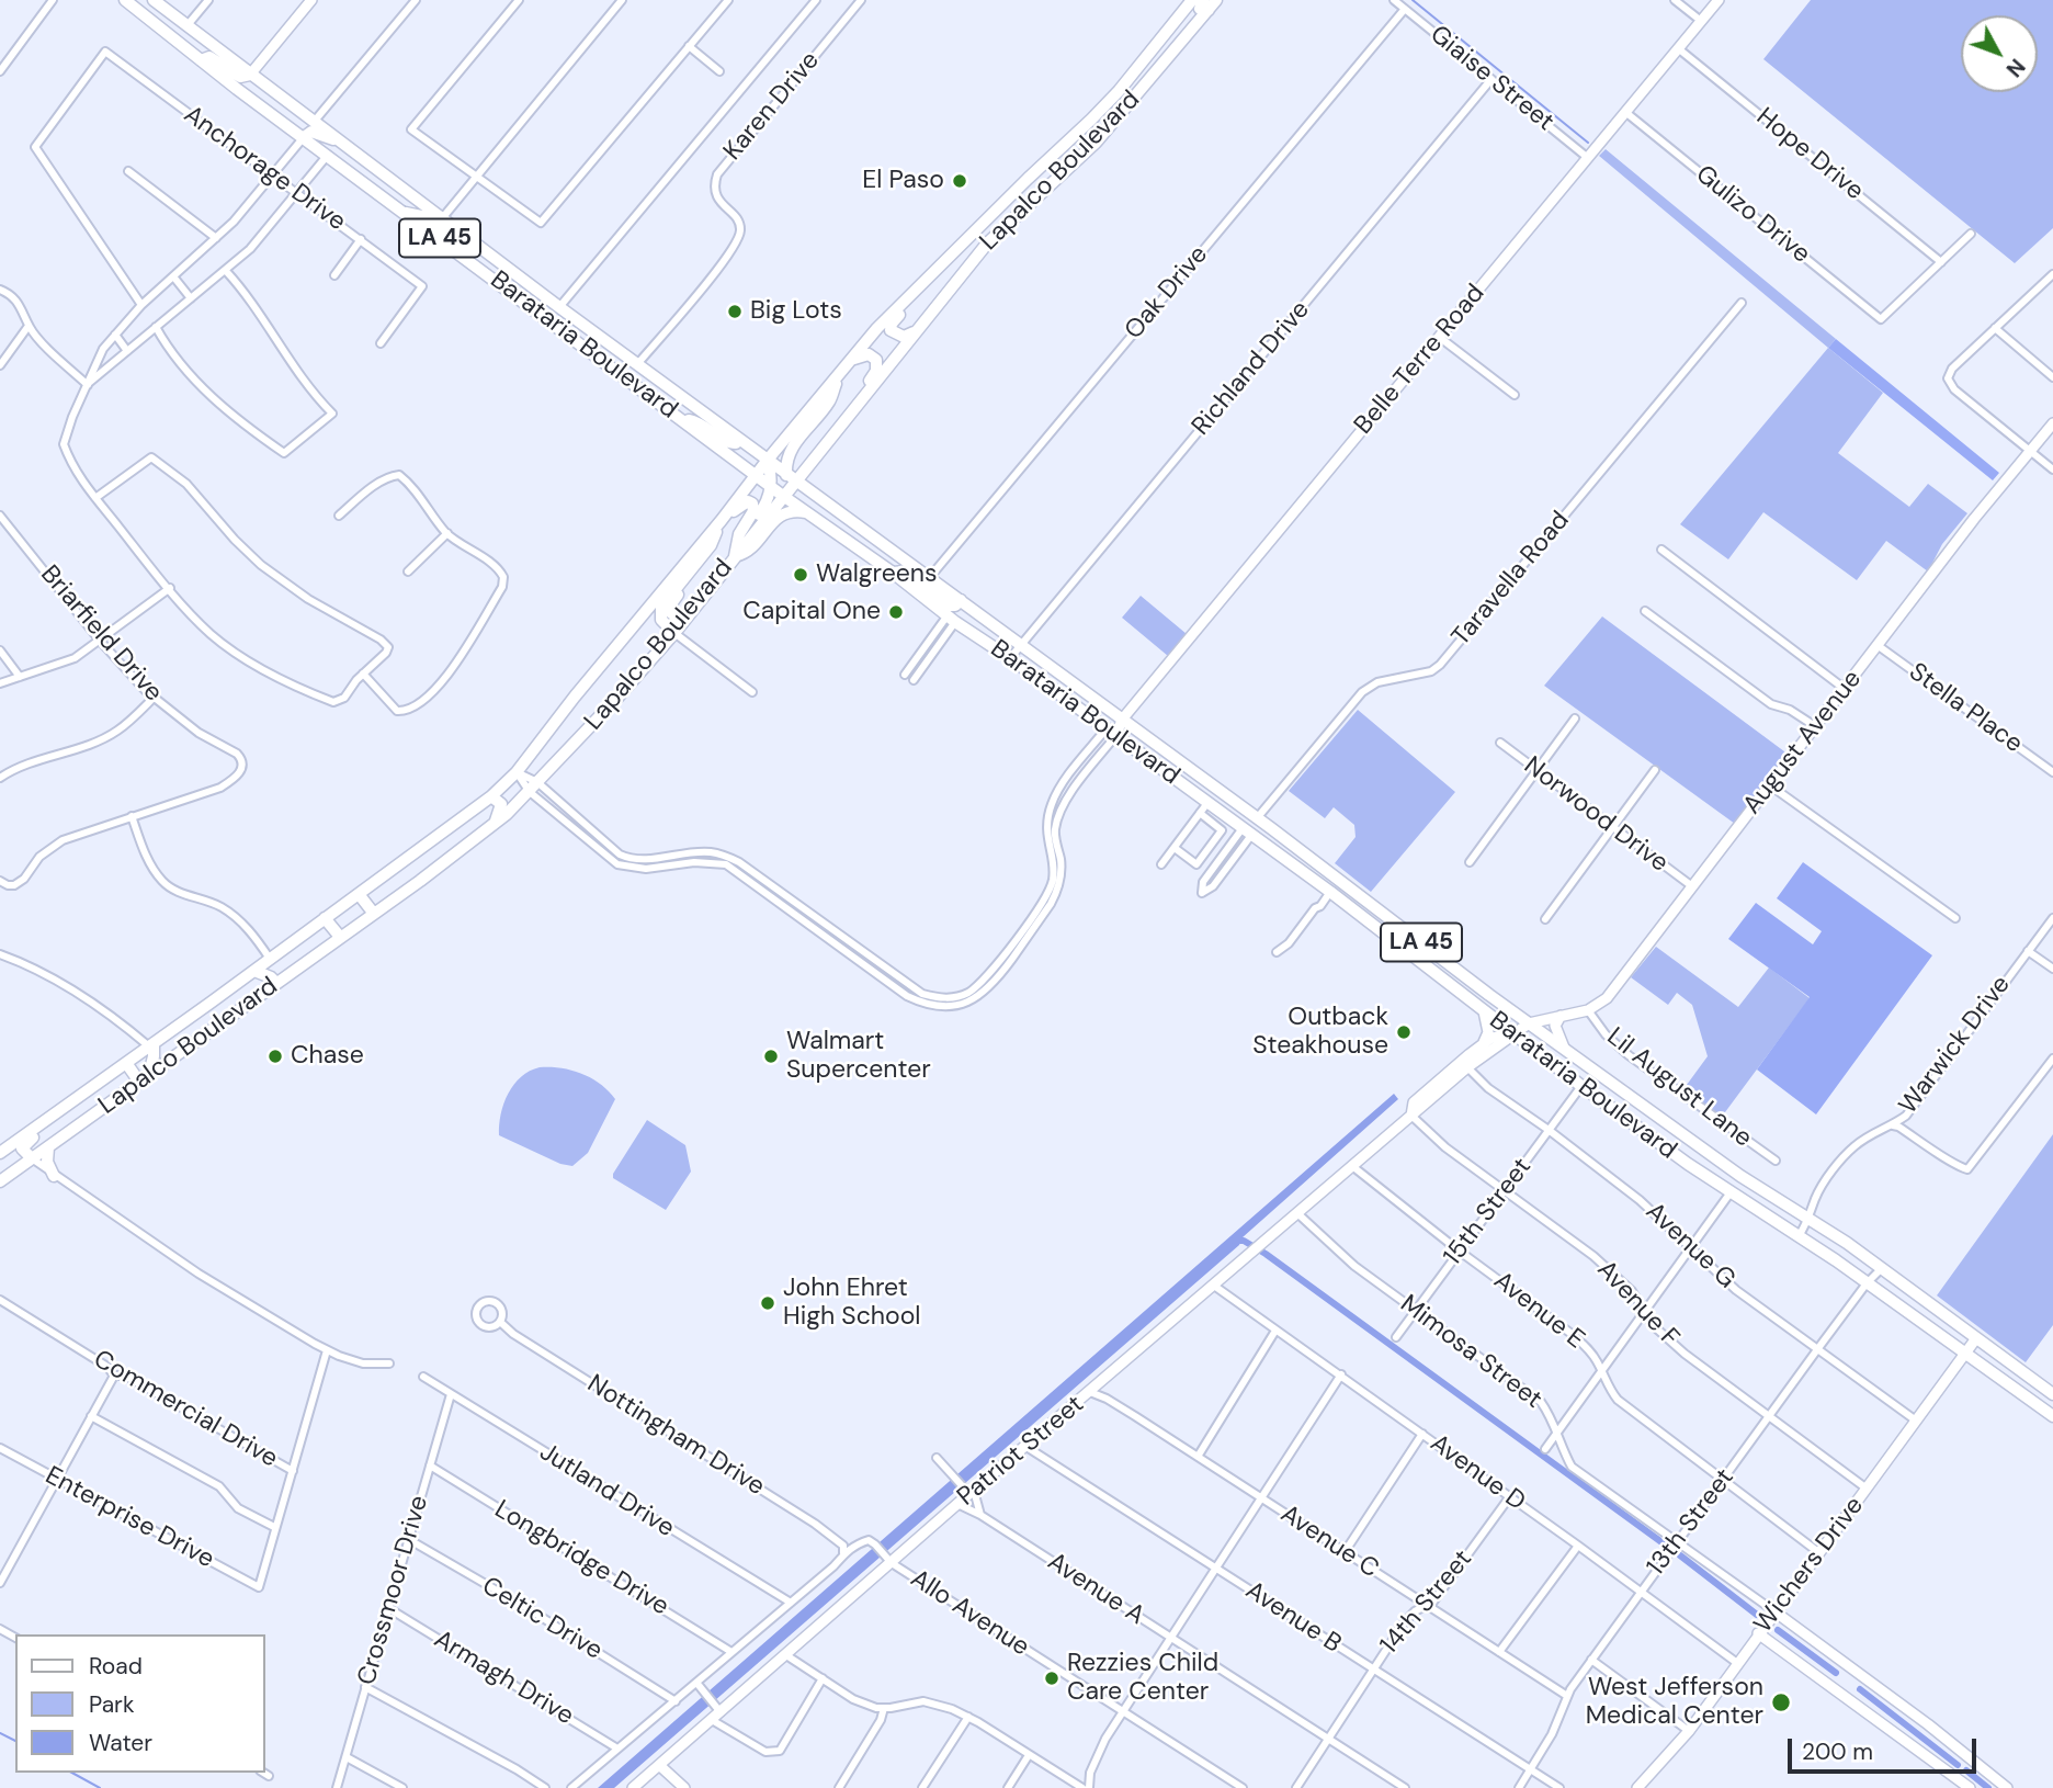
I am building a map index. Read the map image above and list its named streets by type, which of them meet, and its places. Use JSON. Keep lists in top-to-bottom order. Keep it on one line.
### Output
{"streets":{"main road":["Lapalco Boulevard","LA 45","Barataria Boulevard"],"street":["Giaise Street","Karen Drive","Hope Drive","Anchorage Drive","Gulizo Drive","Oak Drive","Belle Terre Road","Richland Drive","Taravella Road","Briarfield Drive","Stella Place","August Avenue","Norwood Drive","Warwick Drive","Lil August Lane","15th Street","Avenue G","Avenue F","Avenue E","Mimosa Street","Commercial Drive","Nottingham Drive","Patriot Street","Avenue D","Jutland Drive","Enterprise Drive","13th Street","Avenue C","Longbridge Drive","Wichers Drive","Avenue A","Crossmoor Drive","14th Street","Allo Avenue","Avenue B","Celtic Drive","Armagh Drive"]},"crossings":[["Giaise Street","Oak Drive"],["Giaise Street","Belle Terre Road"],["Giaise Street","Richland Drive"],["Karen Drive","Barataria Boulevard"],["Hope Drive","Gulizo Drive"],["Hope Drive","Belle Terre Road"],["Lapalco Boulevard","Barataria Boulevard"],["Gulizo Drive","Belle Terre Road"],["Oak Drive","Barataria Boulevard"],["Barataria Boulevard","Belle Terre Road"],["Barataria Boulevard","Richland Drive"],["Barataria Boulevard","Taravella Road"],["Barataria Boulevard","Warwick Drive"],["Barataria Boulevard","15th Street"],["Barataria Boulevard","Patriot Street"],["Barataria Boulevard","13th Street"],["Barataria Boulevard","Wichers Drive"],["Stella Place","August Avenue"],["August Avenue","Norwood Drive"],["August Avenue","Lil August Lane"],["15th Street","Avenue G"],["15th Street","Avenue F"],["15th Street","Avenue E"],["15th Street","Mimosa Street"],["Avenue G","Patriot Street"],["Avenue G","13th Street"],["Avenue G","Wichers Drive"],["Avenue F","Patriot Street"],["Avenue F","13th Street"],["Avenue F","Wichers Drive"],["Avenue E","Patriot Street"],["Avenue E","13th Street"],["Avenue E","Wichers Drive"],["Mimosa Street","Patriot Street"],["Mimosa Street","13th Street"],["Mimosa Street","Wichers Drive"],["Nottingham Drive","Allo Avenue"],["Patriot Street","Avenue D"],["Patriot Street","Avenue C"],["Patriot Street","Avenue A"],["Patriot Street","Allo Avenue"],["Patriot Street","Avenue B"],["Avenue D","13th Street"],["Avenue D","Wichers Drive"],["Avenue D","14th Street"],["Jutland Drive","Crossmoor Drive"],["13th Street","Avenue C"],["13th Street","Avenue B"],["Avenue C","14th Street"],["Longbridge Drive","Crossmoor Drive"],["Avenue A","14th Street"],["Crossmoor Drive","Celtic Drive"],["Crossmoor Drive","Armagh Drive"],["14th Street","Avenue B"]],"places":["El Paso","Big Lots","Walgreens","Capital One","Outback Steakhouse","Chase","Walmart Supercenter","John Ehret High School","Rezzies Child Care Center","West Jefferson Medical Center"],"legend":["Road","Park","Water"],"scale_bar":"200 m","north":"bottom right"}
